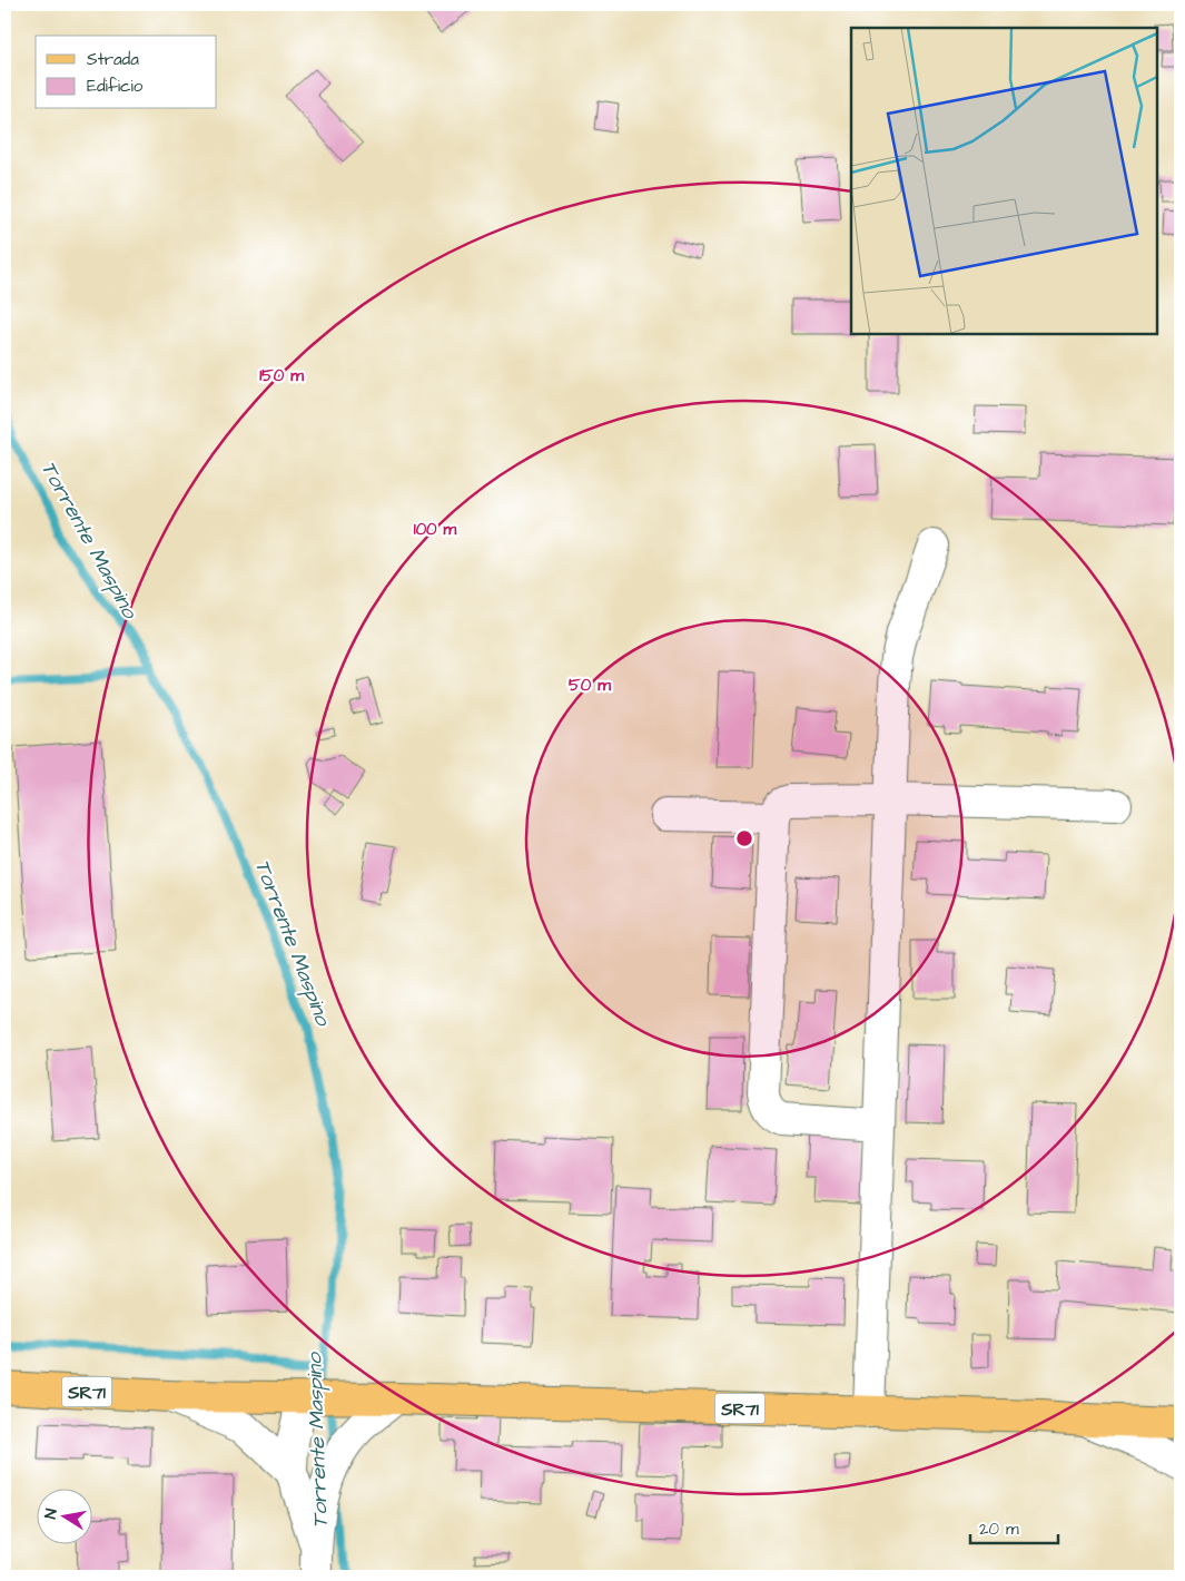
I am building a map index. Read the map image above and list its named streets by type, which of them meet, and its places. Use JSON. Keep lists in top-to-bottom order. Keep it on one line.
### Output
{"streets":{"main road":["SR71"]},"water":["Torrente Maspino"],"legend":["Strada","Edificio"],"scale_bar":"20 m","north":"left","rings":["150 m","100 m","50 m"]}
